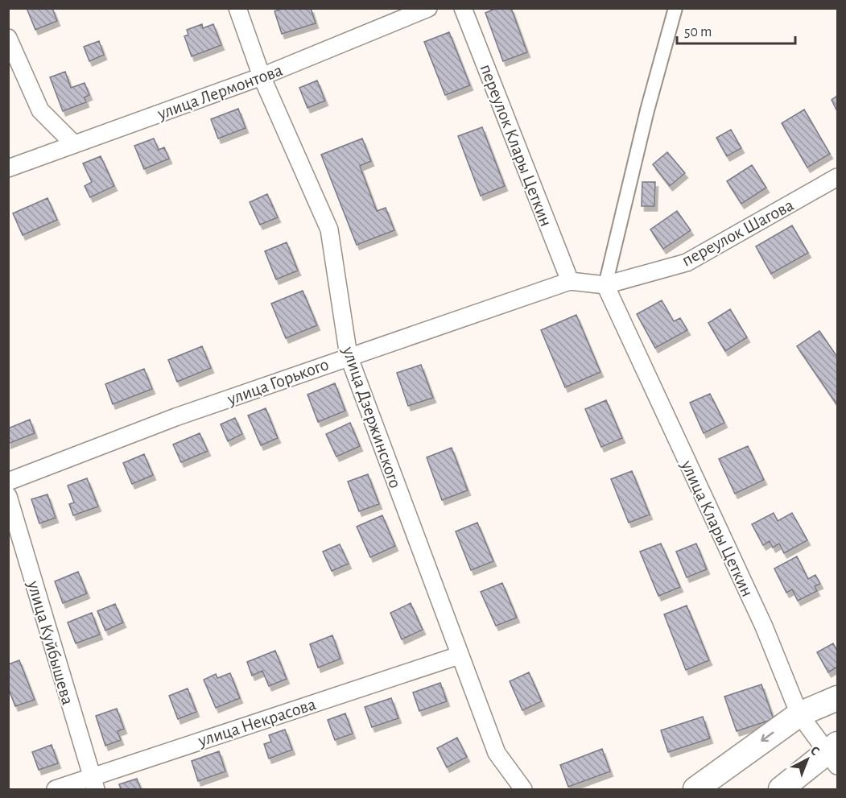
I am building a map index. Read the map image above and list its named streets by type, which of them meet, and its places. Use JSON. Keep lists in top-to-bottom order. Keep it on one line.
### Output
{"streets":{"street":["улица Лермонтова","переулок Клары Цеткин","переулок Шагова","улица Горького","улица Дзержинского","улица Клары Цеткин","улица Куйбышева","улица Некрасова"]},"crossings":[["улица Лермонтова","улица Дзержинского"],["переулок Клары Цеткин","улица Горького"],["переулок Шагова","улица Горького"],["переулок Шагова","улица Клары Цеткин"],["улица Горького","улица Дзержинского"],["улица Горького","улица Клары Цеткин"],["улица Дзержинского","улица Некрасова"],["улица Куйбышева","улица Некрасова"]],"scale_bar":"50 m","north":"top right"}
